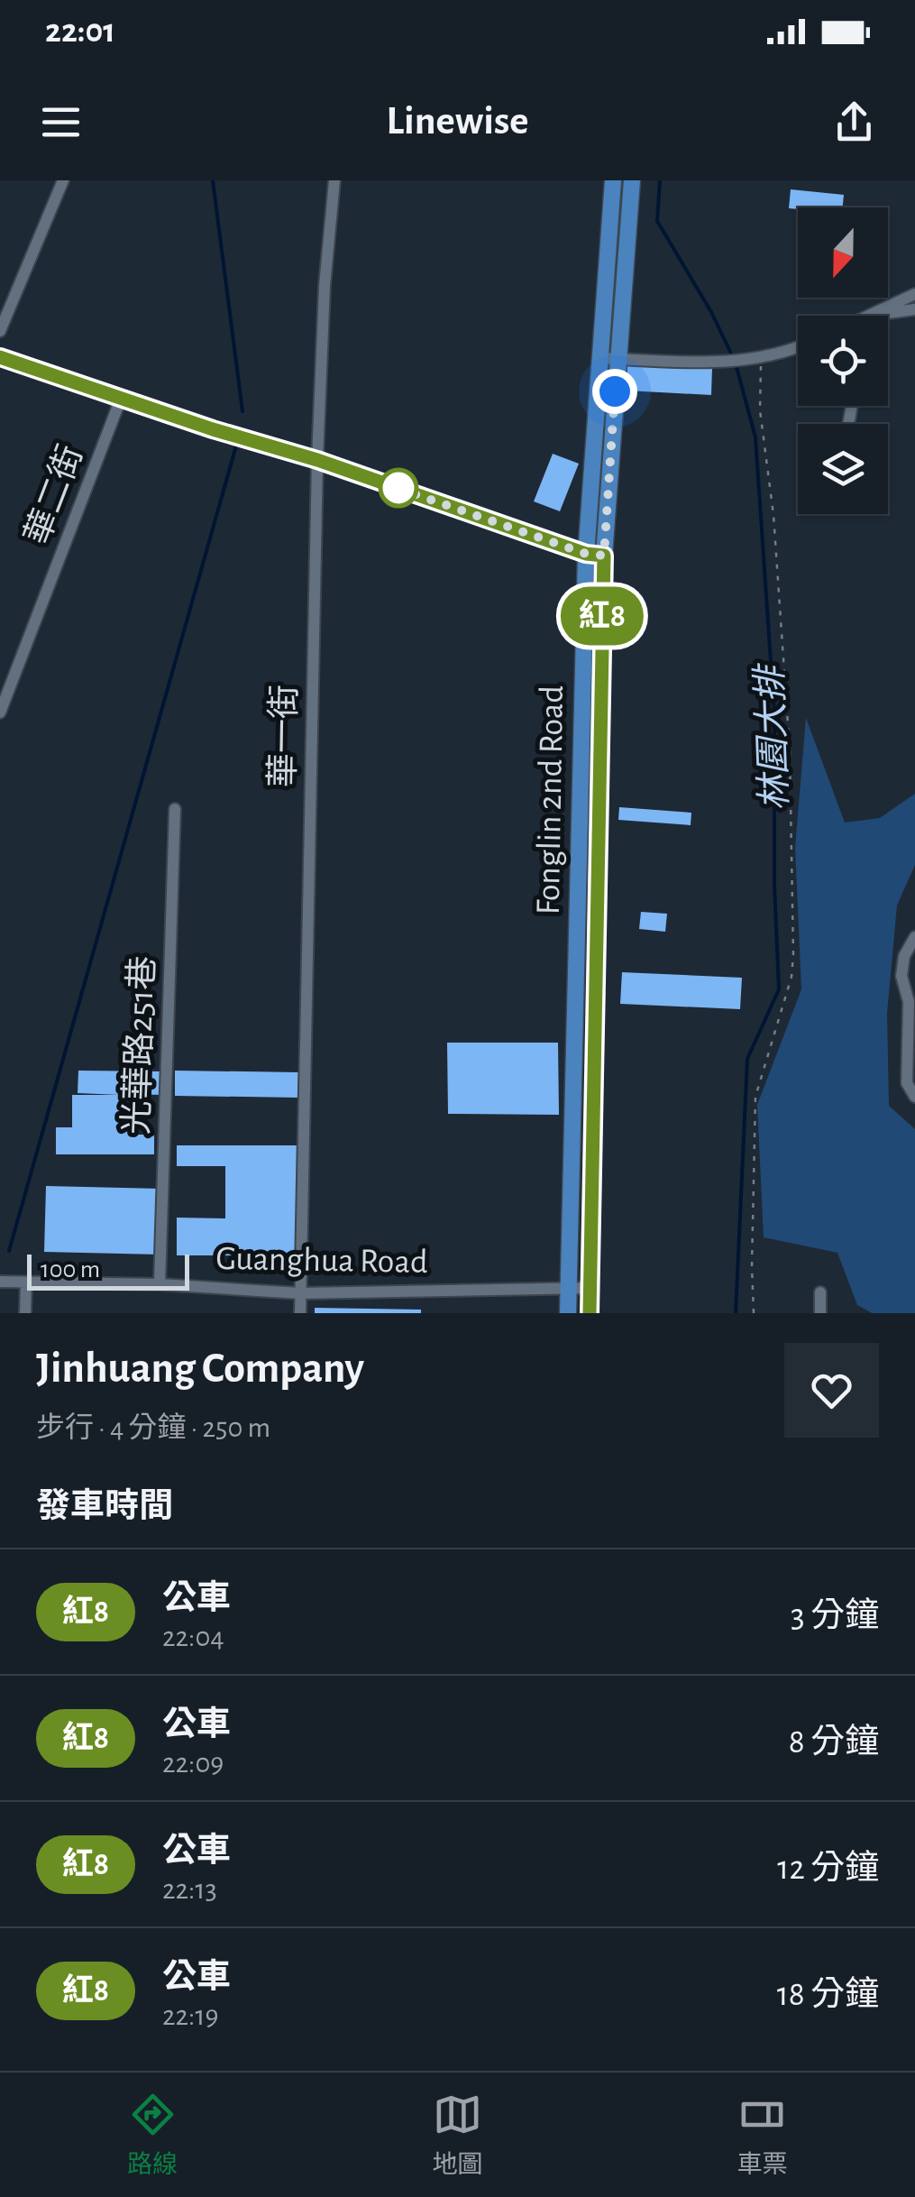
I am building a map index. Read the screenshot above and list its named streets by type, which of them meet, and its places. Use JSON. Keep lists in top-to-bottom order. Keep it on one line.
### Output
{"streets":{"main road":["Fonglin 2nd Road"],"street":["華二街","華一街","光華路251巷","Guanghua Road"]},"crossings":[["華一街","Guanghua Road"],["Fonglin 2nd Road","Guanghua Road"],["光華路251巷","Guanghua Road"]],"water":["林園大排"],"lines":["bus line 紅8"],"scale_bar":"100 m","north":"bottom","page":{"status":"22:01","header":"Linewise","on_map":"紅8","scale":"100 m","heading":[["Jinhuang Company","步行 · 4 分鐘 · 250 m"],"發車時間"],"list":[{"mark":"紅8","name":"公車","note":"22:04","value":"3 分鐘"},{"mark":"紅8","name":"公車","note":"22:09","value":"8 分鐘"},{"mark":"紅8","name":"公車","note":"22:13","value":"12 分鐘"},{"mark":"紅8","name":"公車","note":"22:19","value":"18 分鐘"}],"tabs":["路線","地圖","車票"]}}
